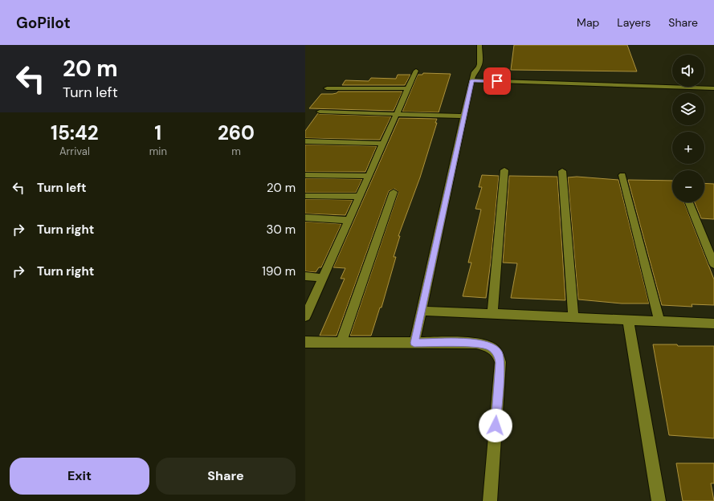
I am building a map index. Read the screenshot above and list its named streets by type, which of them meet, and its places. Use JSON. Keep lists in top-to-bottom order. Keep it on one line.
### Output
{"page":{"header":"GoPilot","nav":["Map","Layers","Share"],"turn":["20 m","Turn left"],"map_buttons":["+","−"],"eta":["15:42","Arrival","1","min","260","m"],"list":[{"name":"Turn left","value":"20 m"},{"name":"Turn right","value":"30 m"},{"name":"Turn right","value":"190 m"}],"buttons":["Exit","Share"]}}
